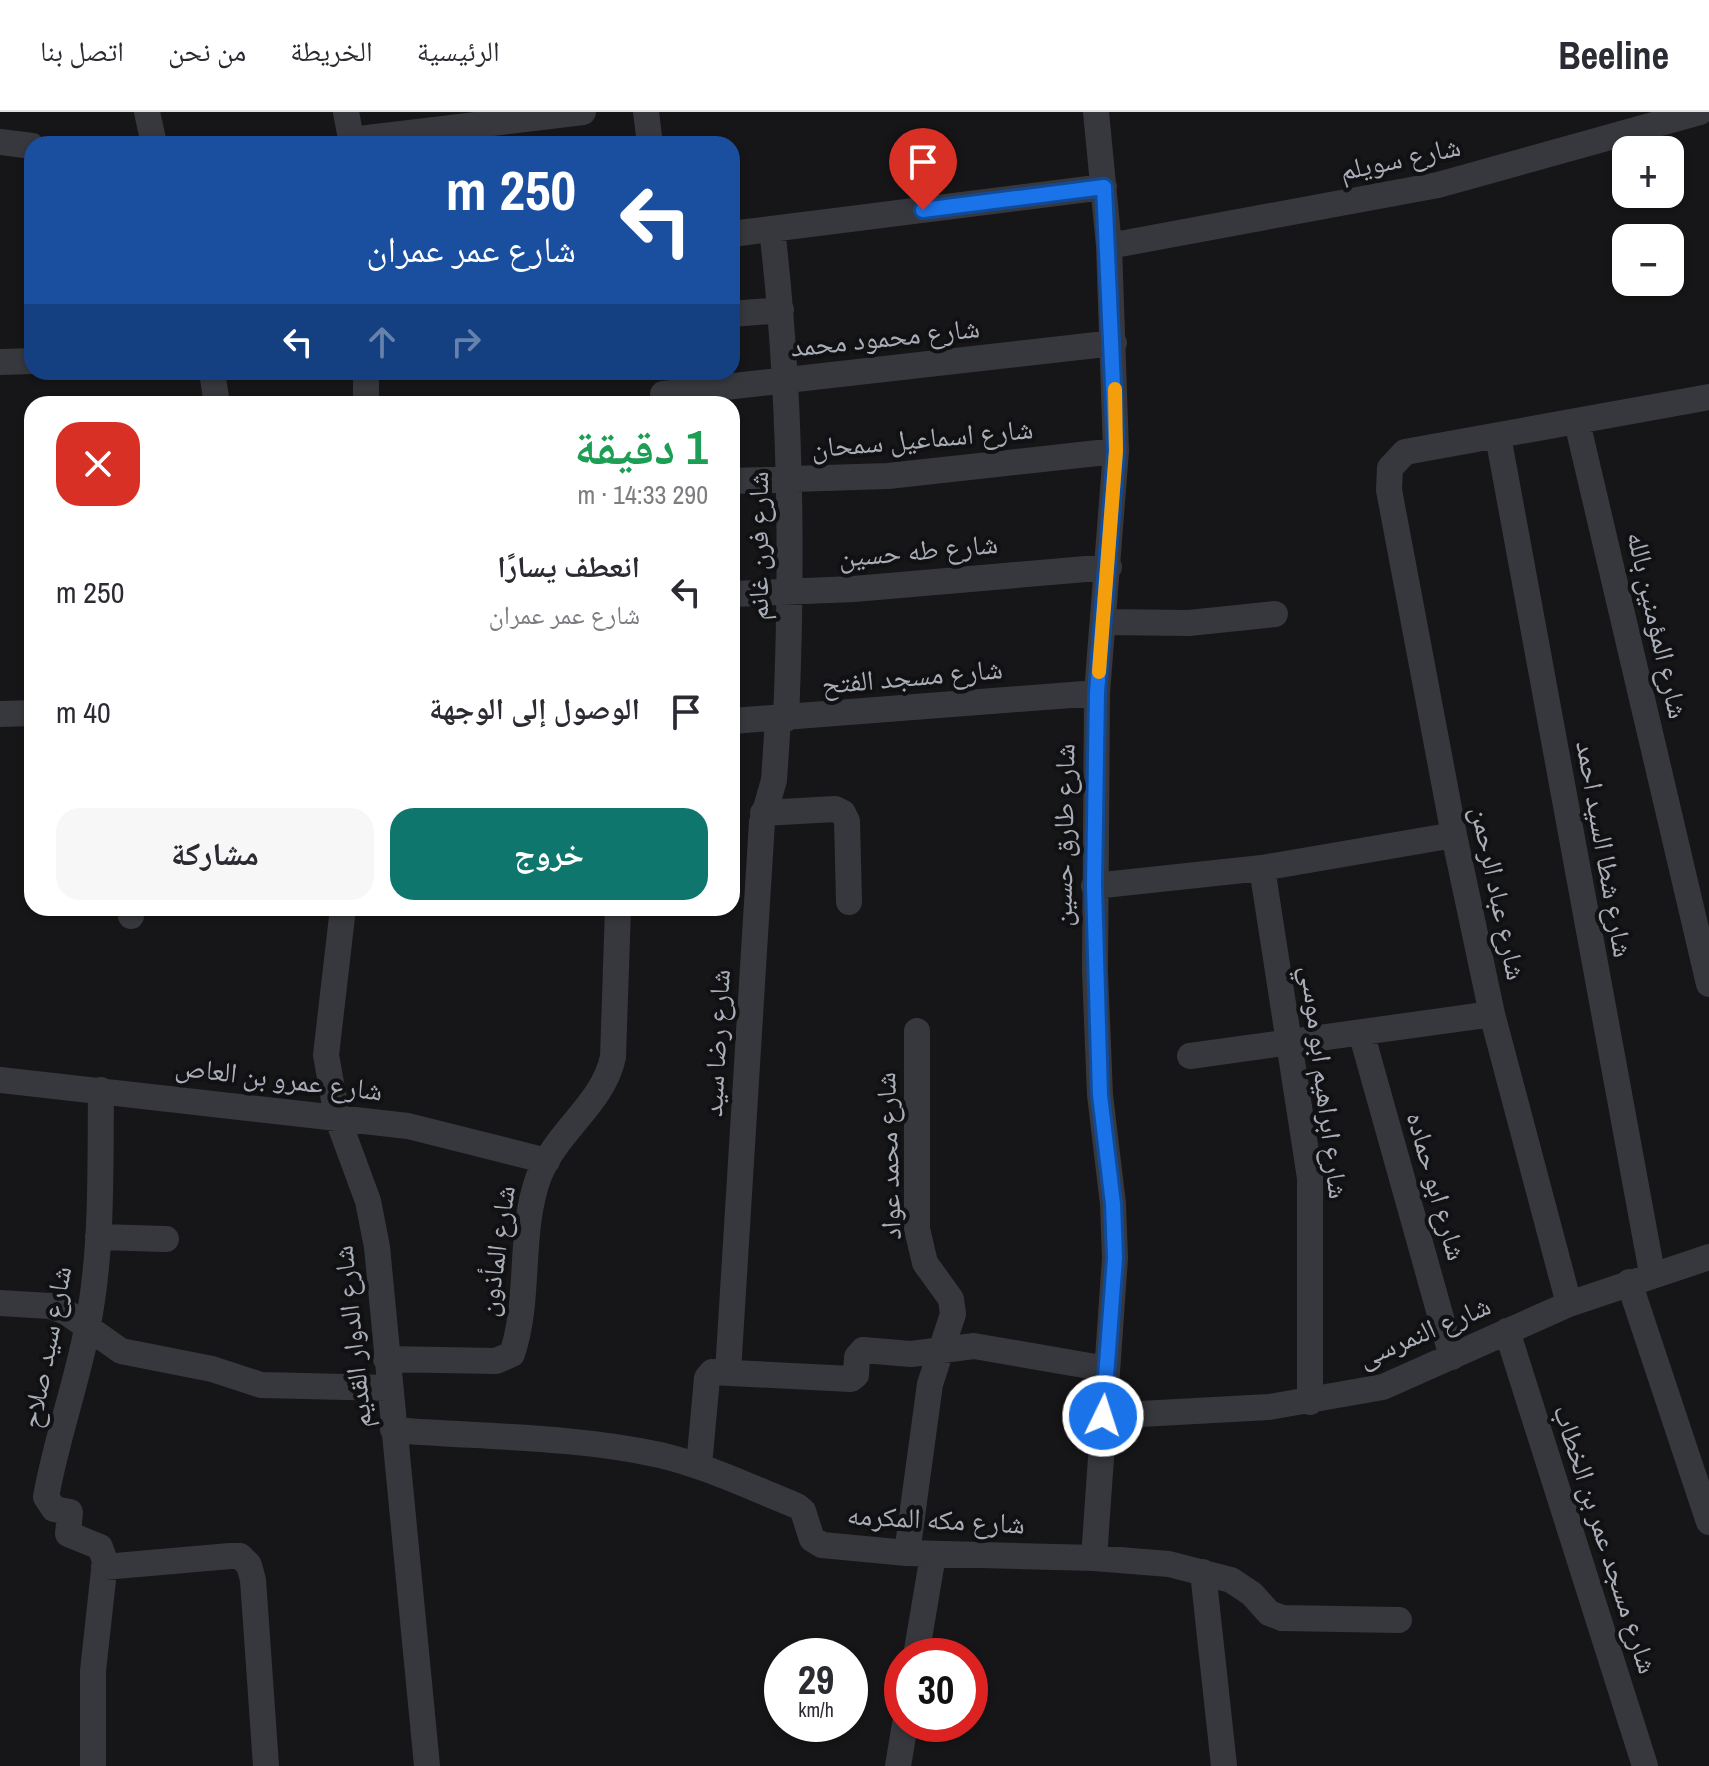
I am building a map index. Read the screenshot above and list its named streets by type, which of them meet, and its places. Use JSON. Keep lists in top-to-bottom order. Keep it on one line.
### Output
{"streets":{"street":["شارع سويلم","شارع محمود محمد","شارع اسماعيل سمحان","شارع فرن غانم","شارع طه حسين","شارع المؤمنين بالله","شارع مسجد الفتح","شارع طارق حسين","شارع شطا السيد احمد","شارع عباد الرحمن","شارع رضا سيد","شارع عمرو بن العاص","شارع ابراهيم ابو موسي","شارع محمد عواد","شارع ابو حماده","شارع المأذون","شارع النمرسى","شارع الدوار القديم","شارع سيد صلاح","شارع مكه المكرمه","شارع مسجد عمر بن الخطاب"]},"crossings":[["شارع سويلم","شارع طارق حسين"],["شارع محمود محمد","شارع فرن غانم"],["شارع محمود محمد","شارع طارق حسين"],["شارع اسماعيل سمحان","شارع فرن غانم"],["شارع اسماعيل سمحان","شارع طارق حسين"],["شارع فرن غانم","شارع طه حسين"],["شارع فرن غانم","شارع مسجد الفتح"],["شارع فرن غانم","شارع رضا سيد"],["شارع طه حسين","شارع طارق حسين"],["شارع مسجد الفتح","شارع طارق حسين"],["شارع مسجد الفتح","شارع رضا سيد"],["شارع طارق حسين","شارع النمرسى"],["شارع طارق حسين","شارع مكه المكرمه"],["شارع شطا السيد احمد","شارع عباد الرحمن"],["شارع شطا السيد احمد","شارع النمرسى"],["شارع عباد الرحمن","شارع النمرسى"],["شارع عمرو بن العاص","شارع المأذون"],["شارع عمرو بن العاص","شارع الدوار القديم"],["شارع عمرو بن العاص","شارع سيد صلاح"],["شارع ابراهيم ابو موسي","شارع النمرسى"],["شارع محمد عواد","شارع مكه المكرمه"],["شارع ابو حماده","شارع النمرسى"],["شارع المأذون","شارع الدوار القديم"],["شارع النمرسى","شارع مسجد عمر بن الخطاب"],["شارع الدوار القديم","شارع مكه المكرمه"]],"page":{"header":"Beeline","nav":["الرئيسية","الخريطة","من نحن","اتصل بنا"],"map_buttons":["+","−"],"turn":["250 m","شارع عمر عمران"],"heading":["1 دقيقة","290 m · 14:33"],"list":[{"name":"انعطف يسارًا","note":"شارع عمر عمران","value":"250 m"},{"name":"الوصول إلى الوجهة","value":"40 m"}],"buttons":["خروج","مشاركة"],"speed":"29 km/h","limit":"30"}}
